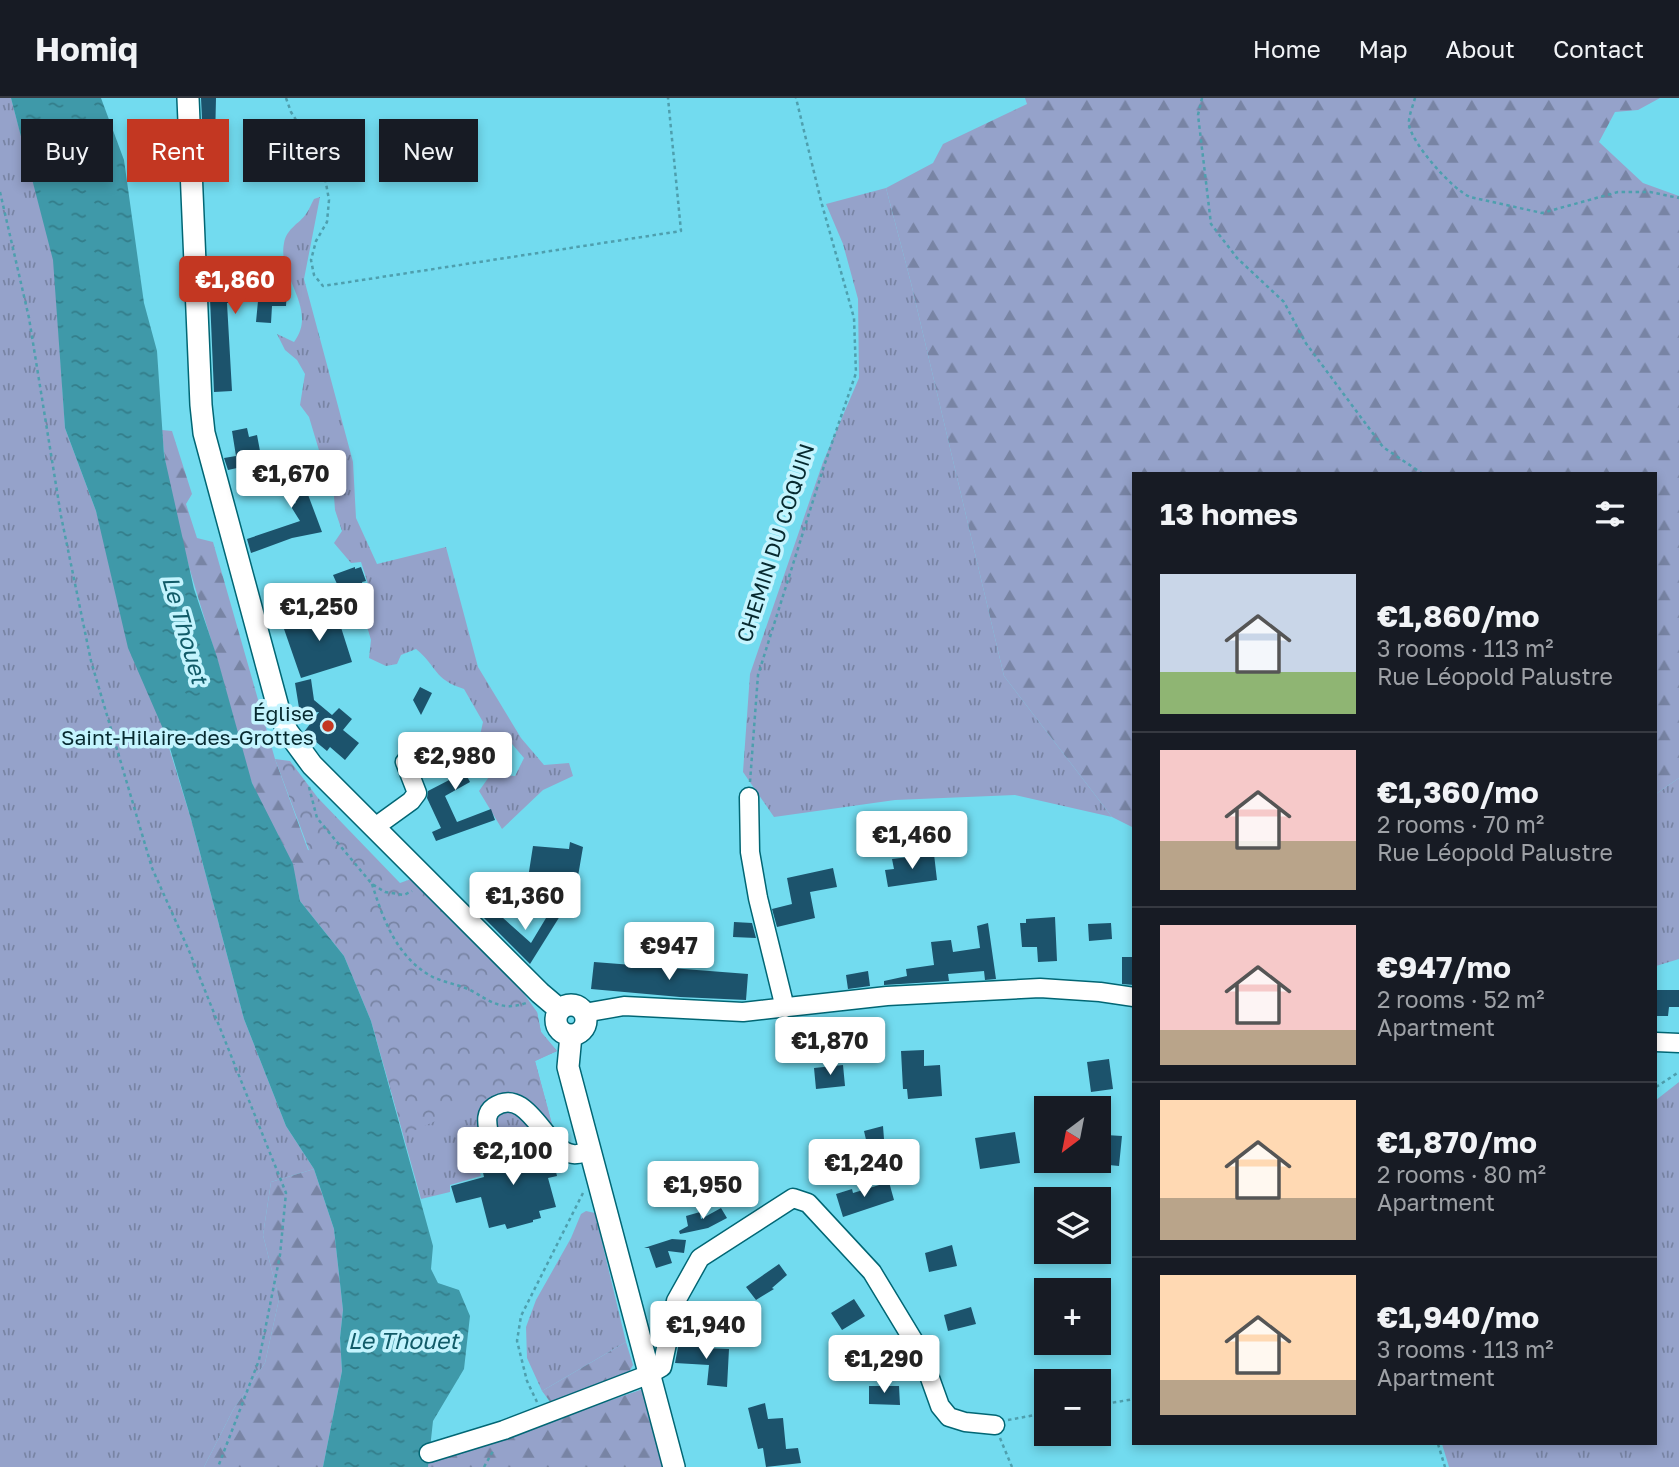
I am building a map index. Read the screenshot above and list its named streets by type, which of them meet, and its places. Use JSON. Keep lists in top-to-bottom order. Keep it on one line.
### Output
{"streets":{"path":["CHEMIN DU COQUIN"]},"water":["Le Thouet"],"places":["Église Saint-Hilaire-des-Grottes"],"north":"bottom left","page":{"header":"Homiq","nav":["Home","Map","About","Contact"],"chip":["Buy","Rent","Filters","New"],"price":["€1,860","€1,670","€1,250","€2,980","€1,460","€1,360","€947","€1,870","€2,100","€1,240","€1,950","€1,940","€1,290"],"heading":"13 homes","list":[{"name":"€1,860/mo","note":"3 rooms · 113 m² · Rue Léopold Palustre"},{"name":"€1,360/mo","note":"2 rooms · 70 m² · Rue Léopold Palustre"},{"name":"€947/mo","note":"2 rooms · 52 m² · Apartment"},{"name":"€1,870/mo","note":"2 rooms · 80 m² · Apartment"},{"name":"€1,940/mo","note":"3 rooms · 113 m² · Apartment"}],"map_buttons":["+","−"]}}
